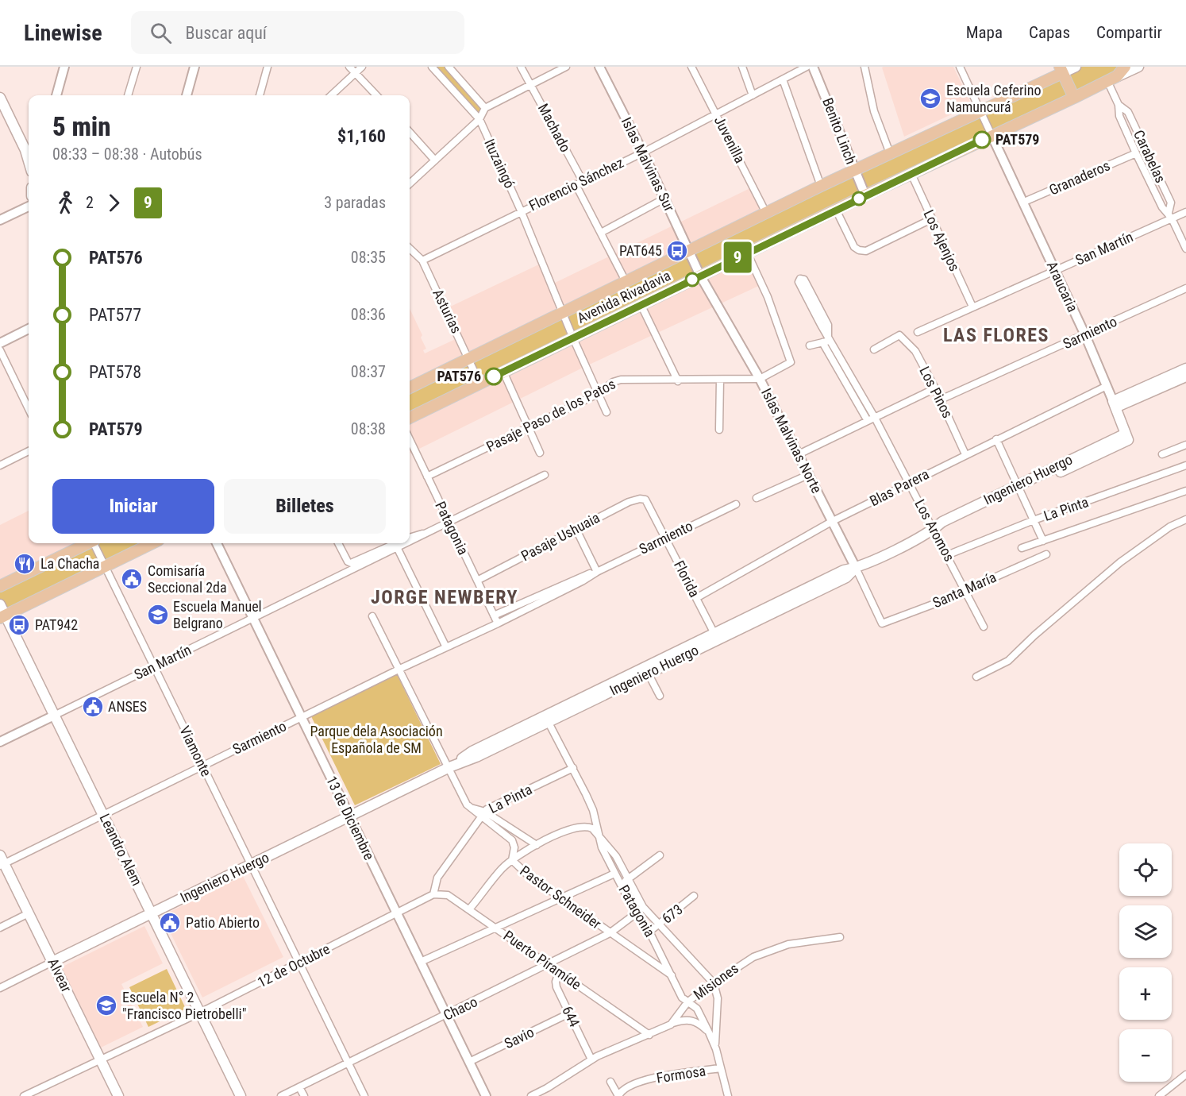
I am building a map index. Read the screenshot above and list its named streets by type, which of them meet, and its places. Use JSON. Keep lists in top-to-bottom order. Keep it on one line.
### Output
{"streets":{"main road":["Araucaria","Avenida Rivadavia","Ingeniero Huergo","Leandro Alem","Alvear"],"street":["Machado","Benito Linch","Juvenilla","Carabelas","Ituzaingó","Islas Malvinas Sur","Granaderos","Florencio Sánchez","Los Ajenjos","San Martín","Asturias","Sarmiento","Los Pinos","Pasaje Paso de los Patos","Islas Malvinas Norte","Blas Parera","La Pinta","Patagonia","Los Aromos","Pasaje Ushuaia","Florida","Santa María","Viamonte","13 de Diciembre","Pastor Schneider","673","Puerto Piramíde","12 de Octubre","Misiones","Chaco","644","Savio","Formosa"]},"crossings":[["Machado","Florencio Sánchez"],["Machado","Avenida Rivadavia"],["Benito Linch","Avenida Rivadavia"],["Juvenilla","Florencio Sánchez"],["Juvenilla","Avenida Rivadavia"],["Carabelas","Granaderos"],["Carabelas","San Martín"],["Carabelas","Avenida Rivadavia"],["Ituzaingó","Florencio Sánchez"],["Ituzaingó","Avenida Rivadavia"],["Islas Malvinas Sur","Florencio Sánchez"],["Islas Malvinas Sur","Avenida Rivadavia"],["Islas Malvinas Sur","Islas Malvinas Norte"],["Granaderos","Araucaria"],["Florencio Sánchez","Asturias"],["Los Ajenjos","San Martín"],["Los Ajenjos","Avenida Rivadavia"],["San Martín","Araucaria"],["San Martín","Patagonia"],["San Martín","Viamonte"],["San Martín","13 de Diciembre"],["San Martín","Leandro Alem"],["Araucaria","Avenida Rivadavia"],["Araucaria","Sarmiento"],["Araucaria","Ingeniero Huergo"],["Araucaria","Blas Parera"],["Avenida Rivadavia","Asturias"],["Avenida Rivadavia","Pasaje Paso de los Patos"],["Avenida Rivadavia","Islas Malvinas Norte"],["Sarmiento","Los Pinos"],["Sarmiento","Patagonia"],["Sarmiento","Florida"],["Sarmiento","Viamonte"],["Sarmiento","13 de Diciembre"],["Sarmiento","Leandro Alem"],["Sarmiento","Pastor Schneider"],["Sarmiento","Alvear"],["Los Pinos","Blas Parera"],["Pasaje Paso de los Patos","Islas Malvinas Norte"],["Pasaje Paso de los Patos","Patagonia"],["Islas Malvinas Norte","Ingeniero Huergo"],["Islas Malvinas Norte","Blas Parera"],["Islas Malvinas Norte","Santa María"],["Ingeniero Huergo","Patagonia"],["Ingeniero Huergo","Los Aromos"],["Ingeniero Huergo","Florida"],["Ingeniero Huergo","Viamonte"],["Ingeniero Huergo","13 de Diciembre"],["Ingeniero Huergo","Leandro Alem"],["Ingeniero Huergo","Pastor Schneider"],["Ingeniero Huergo","Alvear"],["Blas Parera","Los Aromos"],["Blas Parera","Florida"],["La Pinta","Patagonia"],["La Pinta","Los Aromos"],["La Pinta","Pastor Schneider"],["La Pinta","Puerto Piramíde"],["La Pinta","12 de Octubre"],["Patagonia","Pasaje Ushuaia"],["Patagonia","Pastor Schneider"],["Patagonia","673"],["Patagonia","Misiones"],["Patagonia","Chaco"],["Patagonia","Formosa"],["Los Aromos","Santa María"],["Pasaje Ushuaia","Florida"],["Viamonte","12 de Octubre"],["Viamonte","Chaco"],["13 de Diciembre","12 de Octubre"],["13 de Diciembre","Chaco"],["13 de Diciembre","Savio"],["Leandro Alem","12 de Octubre"],["Pastor Schneider","Chaco"],["Puerto Piramíde","12 de Octubre"],["Puerto Piramíde","Misiones"],["Puerto Piramíde","Chaco"],["Puerto Piramíde","644"],["12 de Octubre","Alvear"],["Misiones","644"],["644","Savio"]],"districts":["LAS FLORES","JORGE NEWBERY"],"parks":["Parque dela Asociación Española de SM"],"places":{"school or university":["Escuela Ceferino Namuncurá","Escuela Manuel Belgrano","Escuela N° 2 \"Francisco Pietrobelli\""],"other":["PAT579","PAT576"],"bus stop":["PAT645","PAT942"],"restaurant":["La Chacha"],"public building":["Comisaría Seccional 2da","ANSES","Patio Abierto"]},"lines":["bus line 9"],"page":{"header":"Linewise","search":"Buscar aquí","nav":["Mapa","Capas","Compartir"],"on_map":"9","heading":["5 min","08:33 – 08:38 · Autobús","$1,160"],"legs":["2","9","3 paradas"],"list":[{"name":"PAT576","value":"08:35"},{"name":"PAT577","value":"08:36"},{"name":"PAT578","value":"08:37"},{"name":"PAT579","value":"08:38"}],"buttons":["Iniciar","Billetes"],"map_buttons":["+","−"]}}
